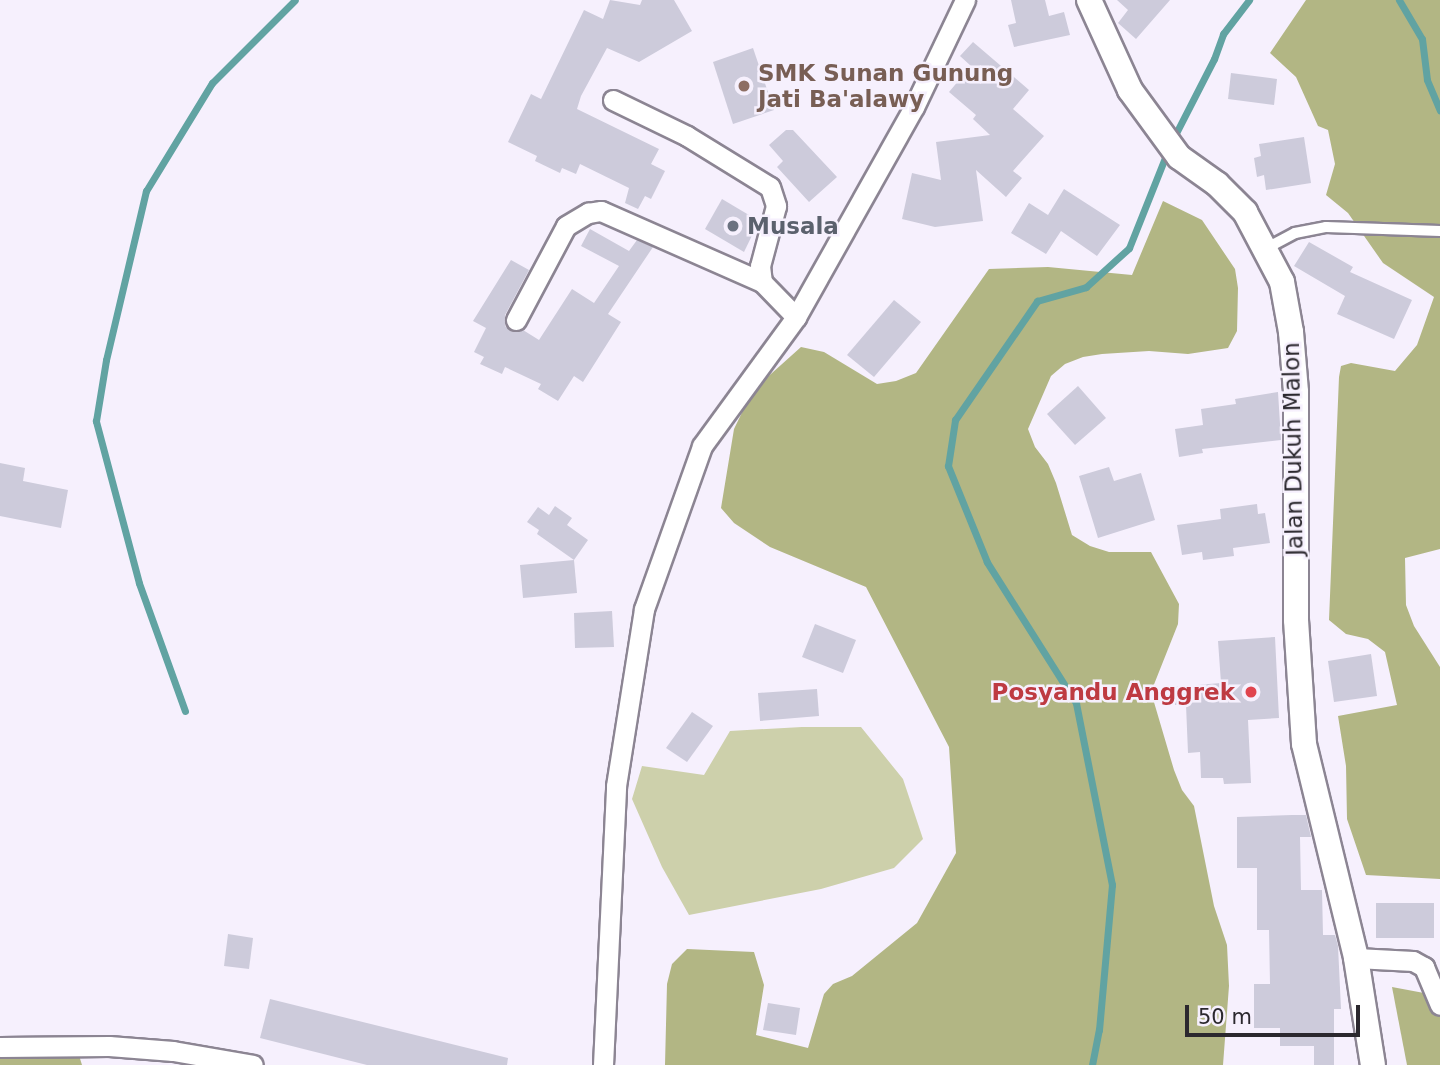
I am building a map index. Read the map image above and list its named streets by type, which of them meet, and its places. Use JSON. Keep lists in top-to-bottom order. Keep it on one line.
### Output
{"streets":{"street":["Jalan Dukuh Malon"]},"places":["SMK Sunan Gunung Jati Ba'alawy","Musala","Posyandu Anggrek"],"scale_bar":"50 m"}
